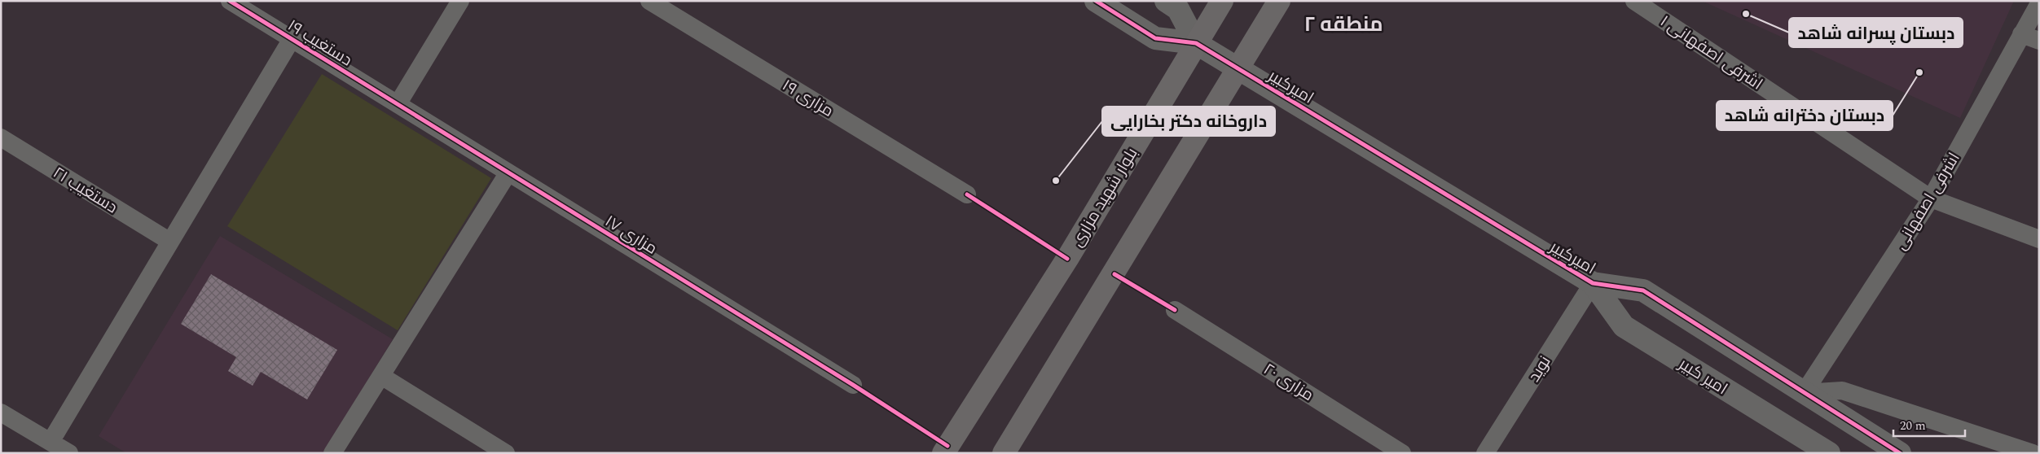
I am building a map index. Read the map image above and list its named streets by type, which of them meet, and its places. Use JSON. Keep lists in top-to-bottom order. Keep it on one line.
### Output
{"streets":{"main road":["بلوار شهید مزاری"],"street":["دستغیب ۱۹","اشرفی اصفهانی ۱","امیرکبیر","مزاری ۱۹","دستغیب ۲۱","اشرفی اصفهانی","مزاری ۱۷","نوید","امیر کبیر","مزاری ۲۰"]},"crossings":[["دستغیب ۱۹","مزاری ۱۷"],["اشرفی اصفهانی ۱","اشرفی اصفهانی"],["امیرکبیر","اشرفی اصفهانی"],["امیرکبیر","نوید"],["امیرکبیر","امیر کبیر"],["نوید","امیر کبیر"]],"districts":["منطقه ۲"],"places":["دبستان پسرانه شاهد","دبستان دخترانه شاهد","داروخانه دکتر بخارایی"],"scale_bar":"20 m"}
